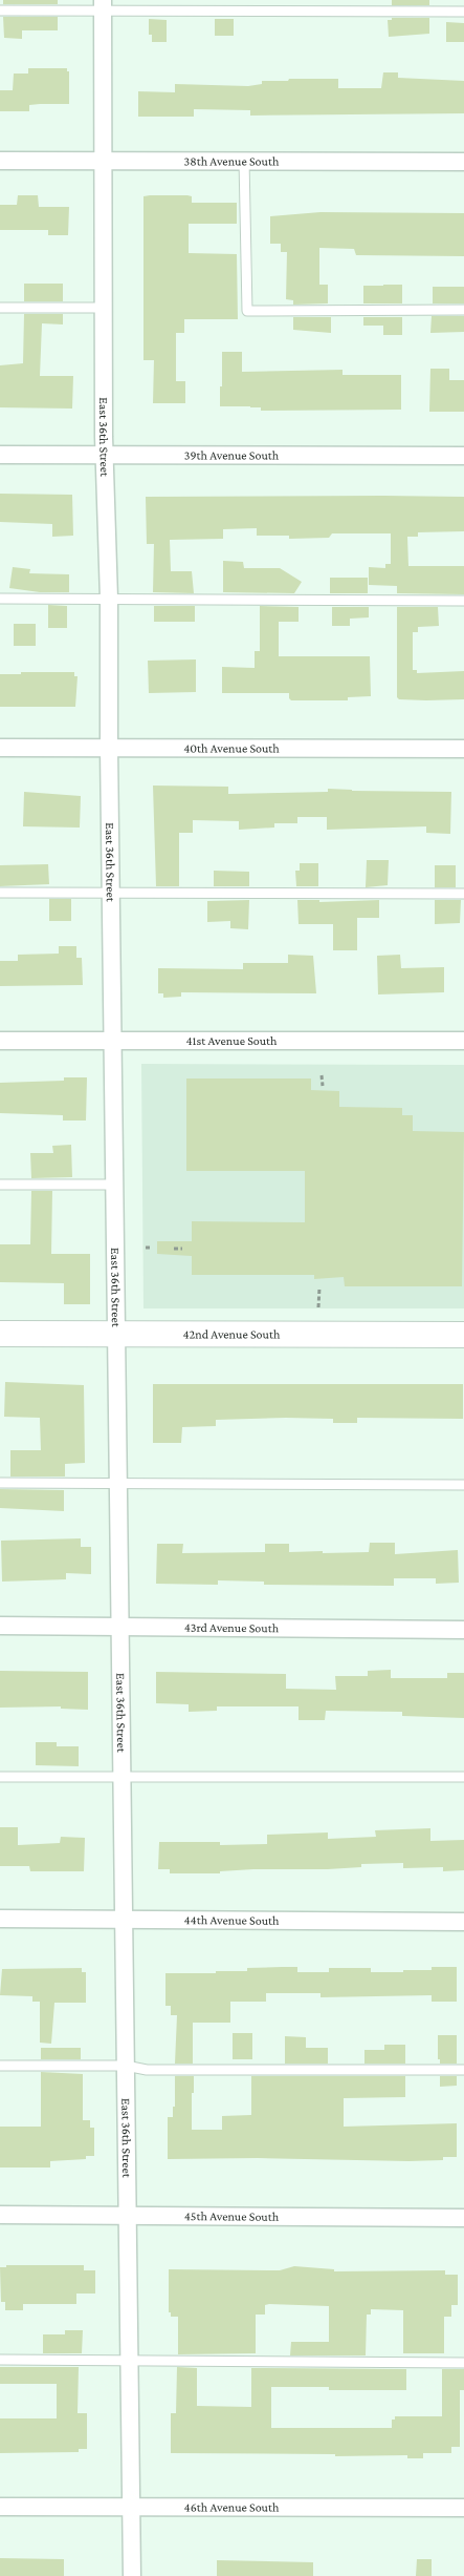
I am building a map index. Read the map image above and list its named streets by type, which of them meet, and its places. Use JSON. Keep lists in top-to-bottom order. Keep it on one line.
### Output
{"streets":{"street":["38th Avenue South","East 36th Street","39th Avenue South","40th Avenue South","41st Avenue South","42nd Avenue South","43rd Avenue South","44th Avenue South","45th Avenue South","46th Avenue South"]},"crossings":[["38th Avenue South","East 36th Street"],["East 36th Street","39th Avenue South"],["East 36th Street","40th Avenue South"],["East 36th Street","41st Avenue South"],["East 36th Street","42nd Avenue South"],["East 36th Street","43rd Avenue South"],["East 36th Street","44th Avenue South"],["East 36th Street","45th Avenue South"],["East 36th Street","46th Avenue South"]]}
